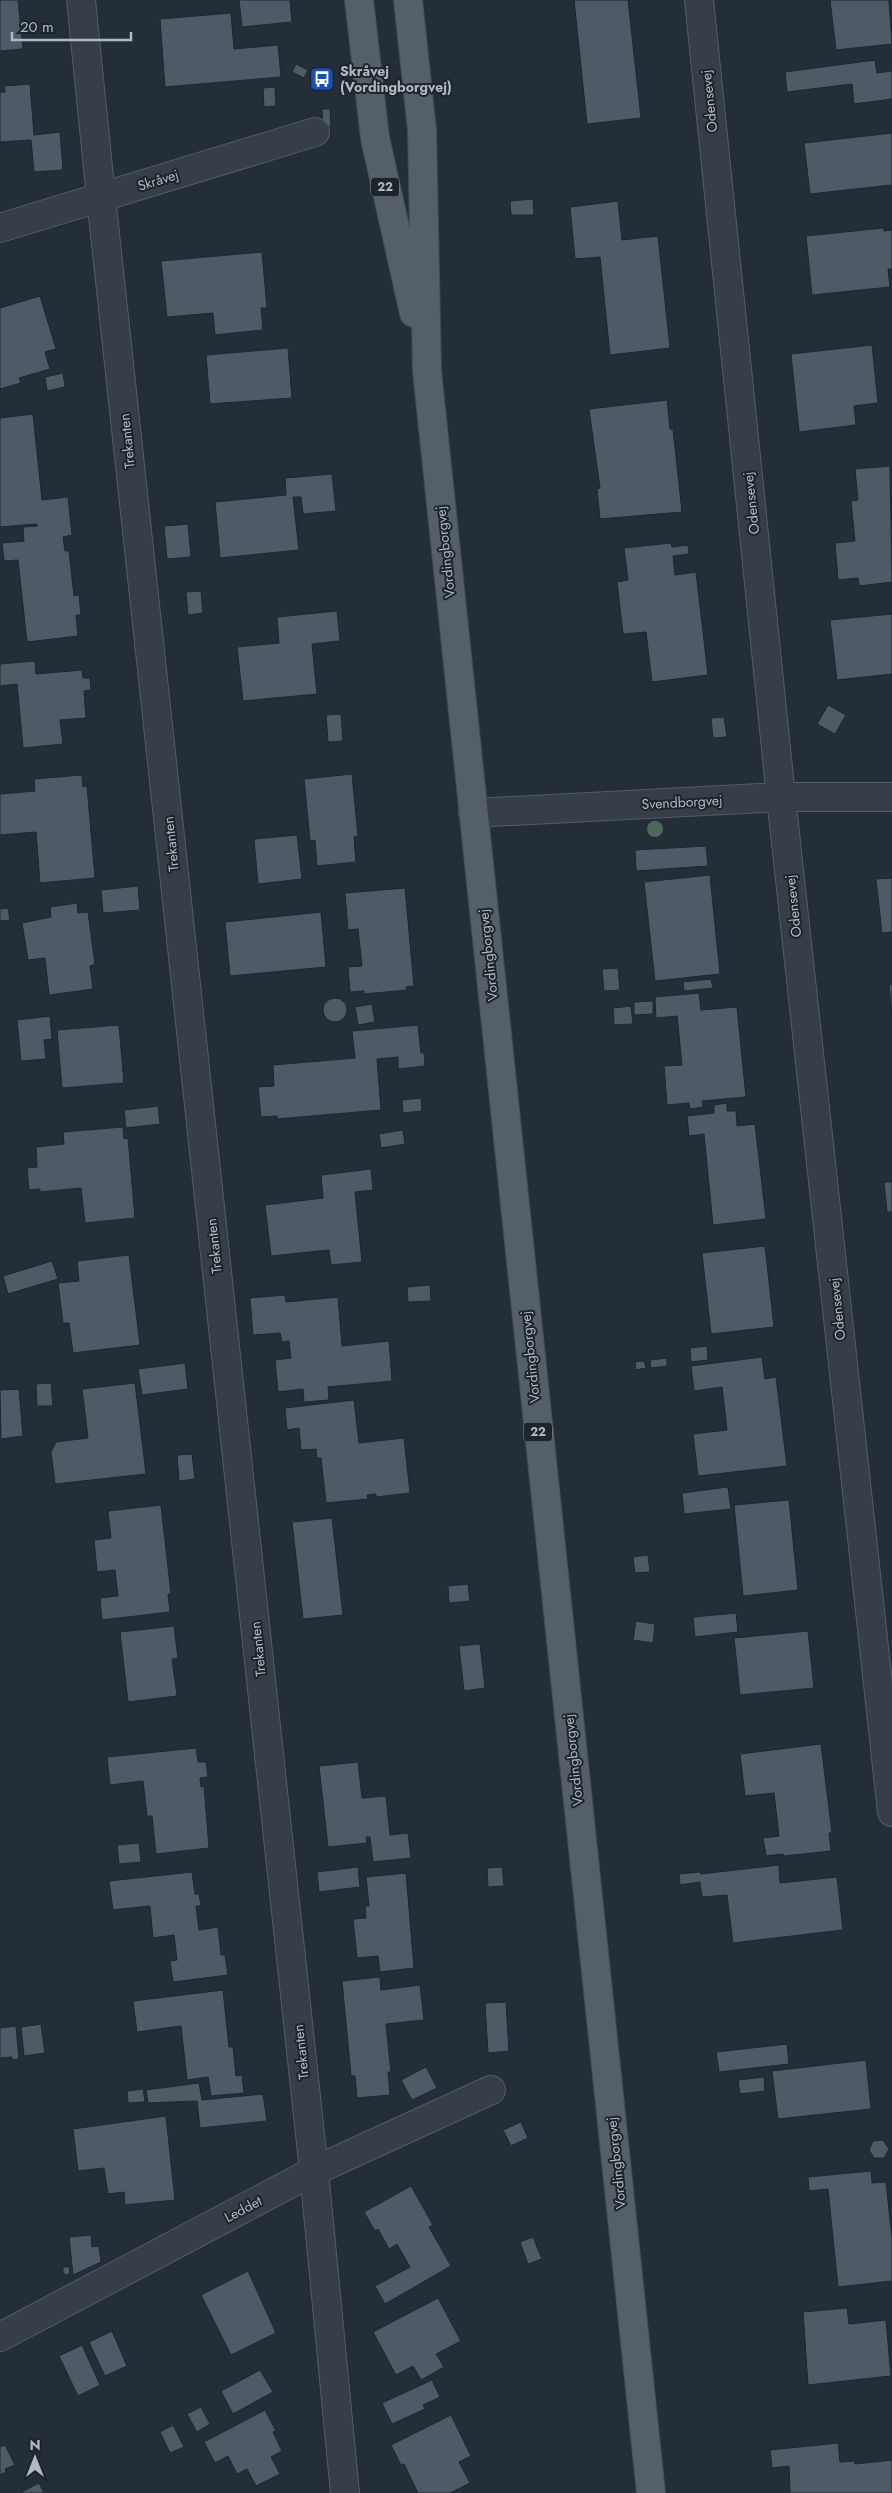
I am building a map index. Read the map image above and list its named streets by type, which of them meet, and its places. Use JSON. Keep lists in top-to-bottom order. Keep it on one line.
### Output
{"streets":{"main road":["22","Vordingborgvej"],"street":["Odensevej","Skråvej","Trekanten","Svendborgvej","Leddet"]},"crossings":[["Odensevej","Svendborgvej"],["Skråvej","Trekanten"],["Trekanten","Leddet"],["Vordingborgvej","Svendborgvej"]],"places":{"bus stop":["Skråvej (Vordingborgvej)"]},"scale_bar":"20 m","north":"top"}
